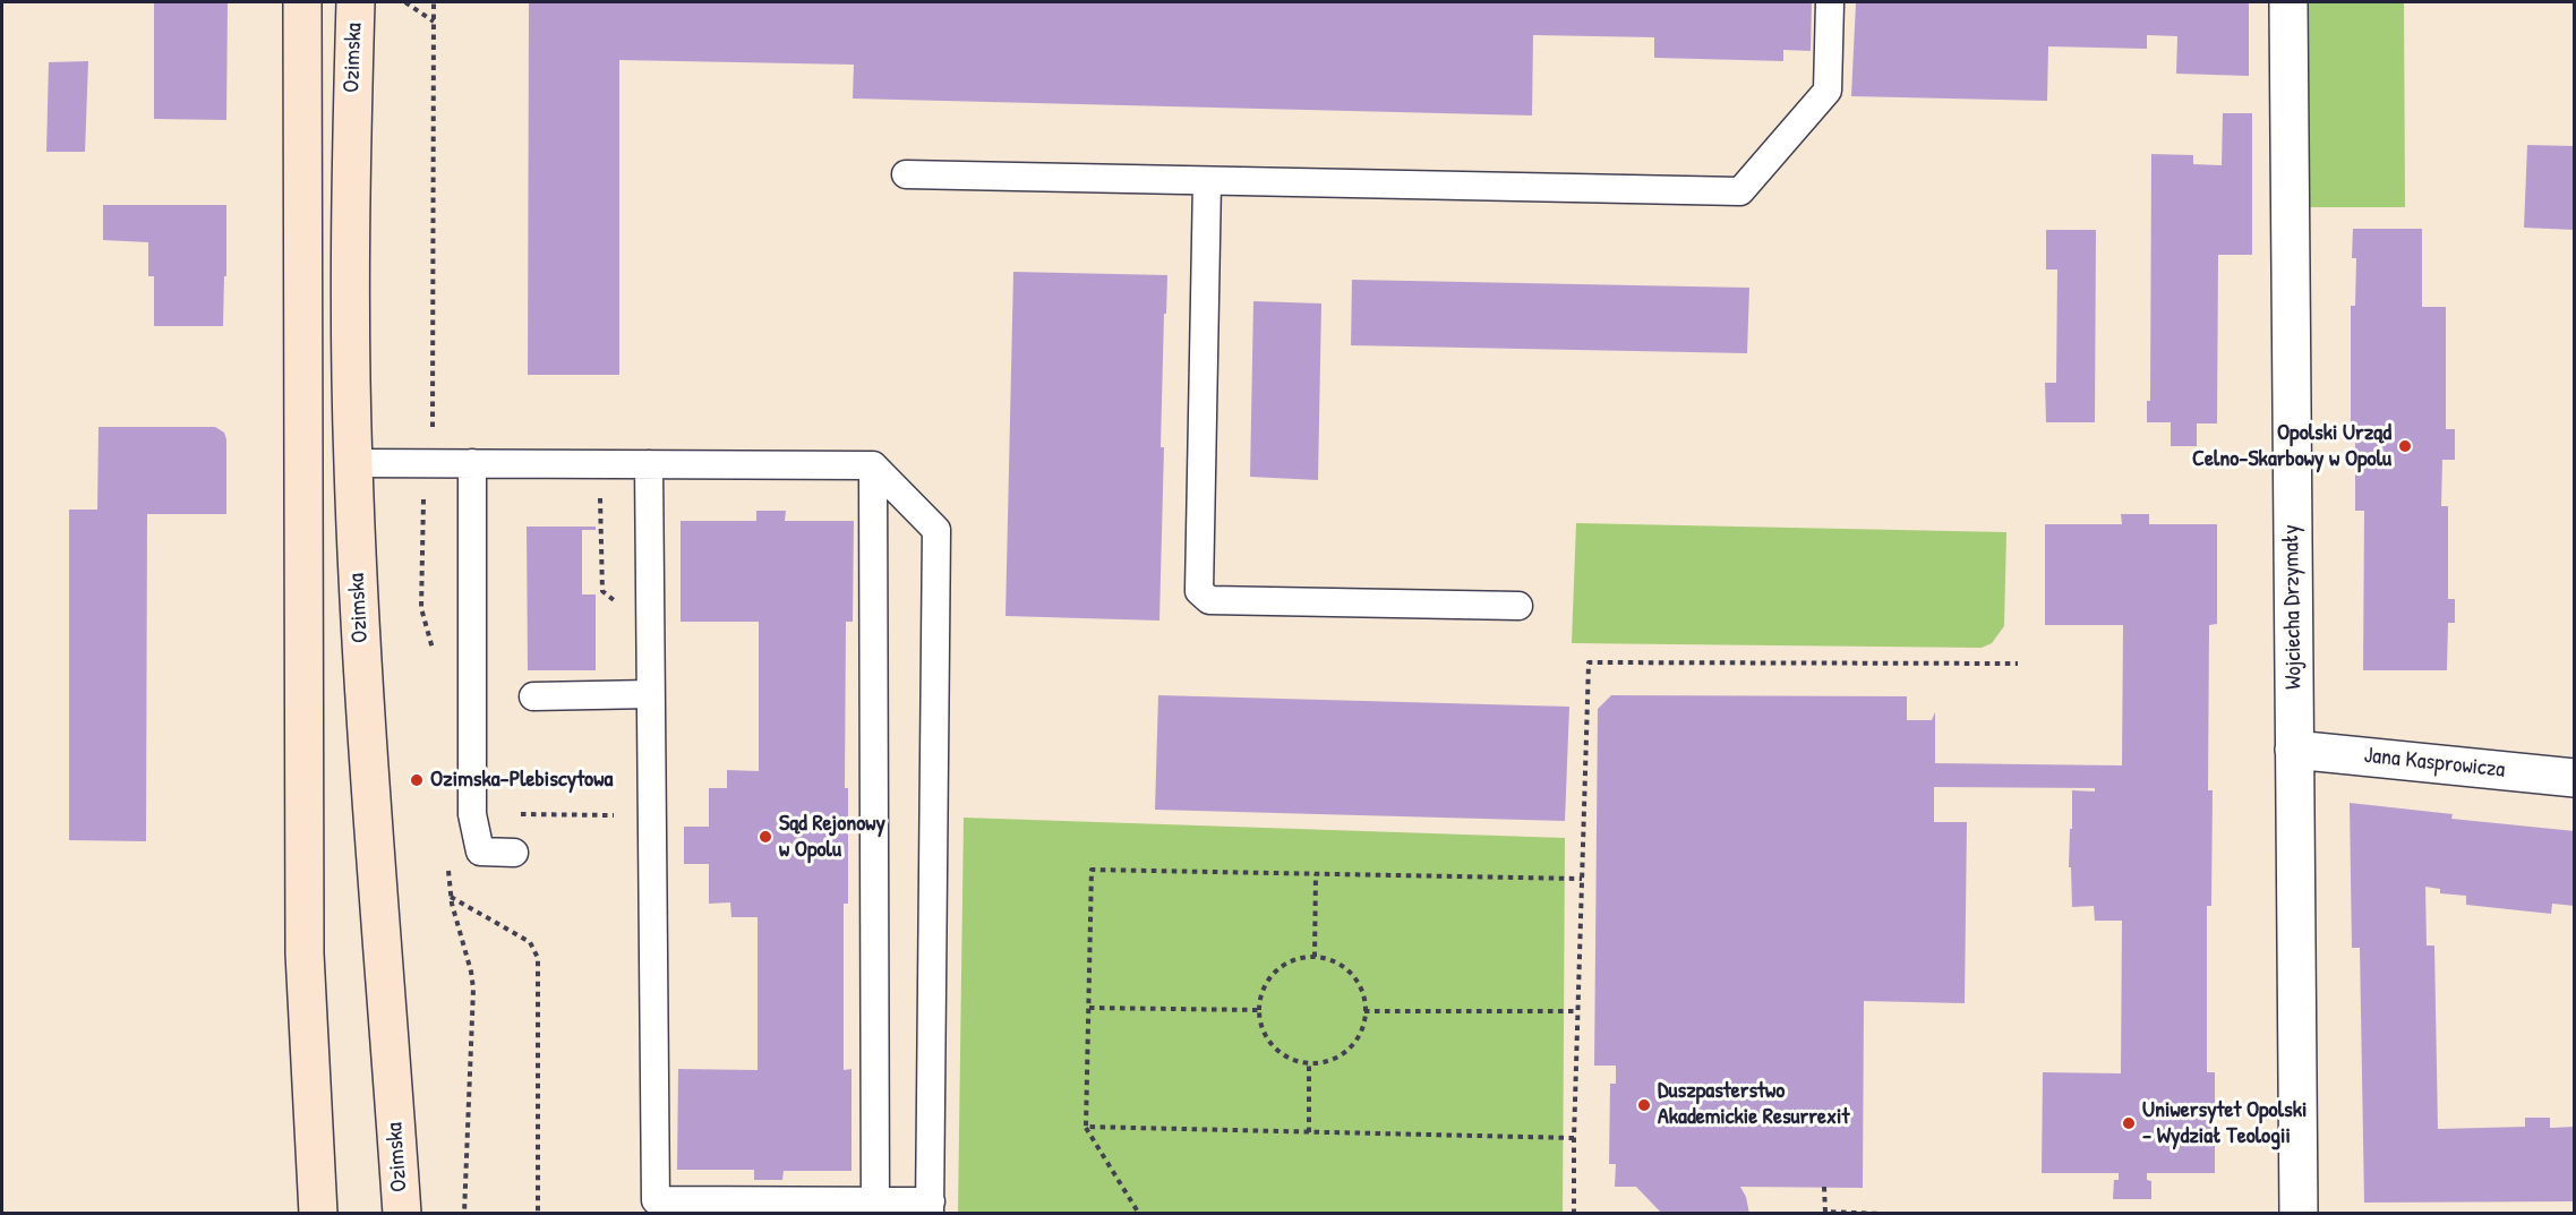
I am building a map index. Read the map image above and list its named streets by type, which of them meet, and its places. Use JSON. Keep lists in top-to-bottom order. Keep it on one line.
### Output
{"streets":{"main road":["Ozimska"],"street":["Wojciecha Drzymały","Jana Kasprowicza"]},"crossings":[["Wojciecha Drzymały","Jana Kasprowicza"]],"places":["Opolski Urząd Celno-Skarbowy w Opolu","Ozimska-Plebiscytowa","Sąd Rejonowy w Opolu","Duszpasterstwo Akademickie Resurrexit","Uniwersytet Opolski - Wydział Teologii"]}
